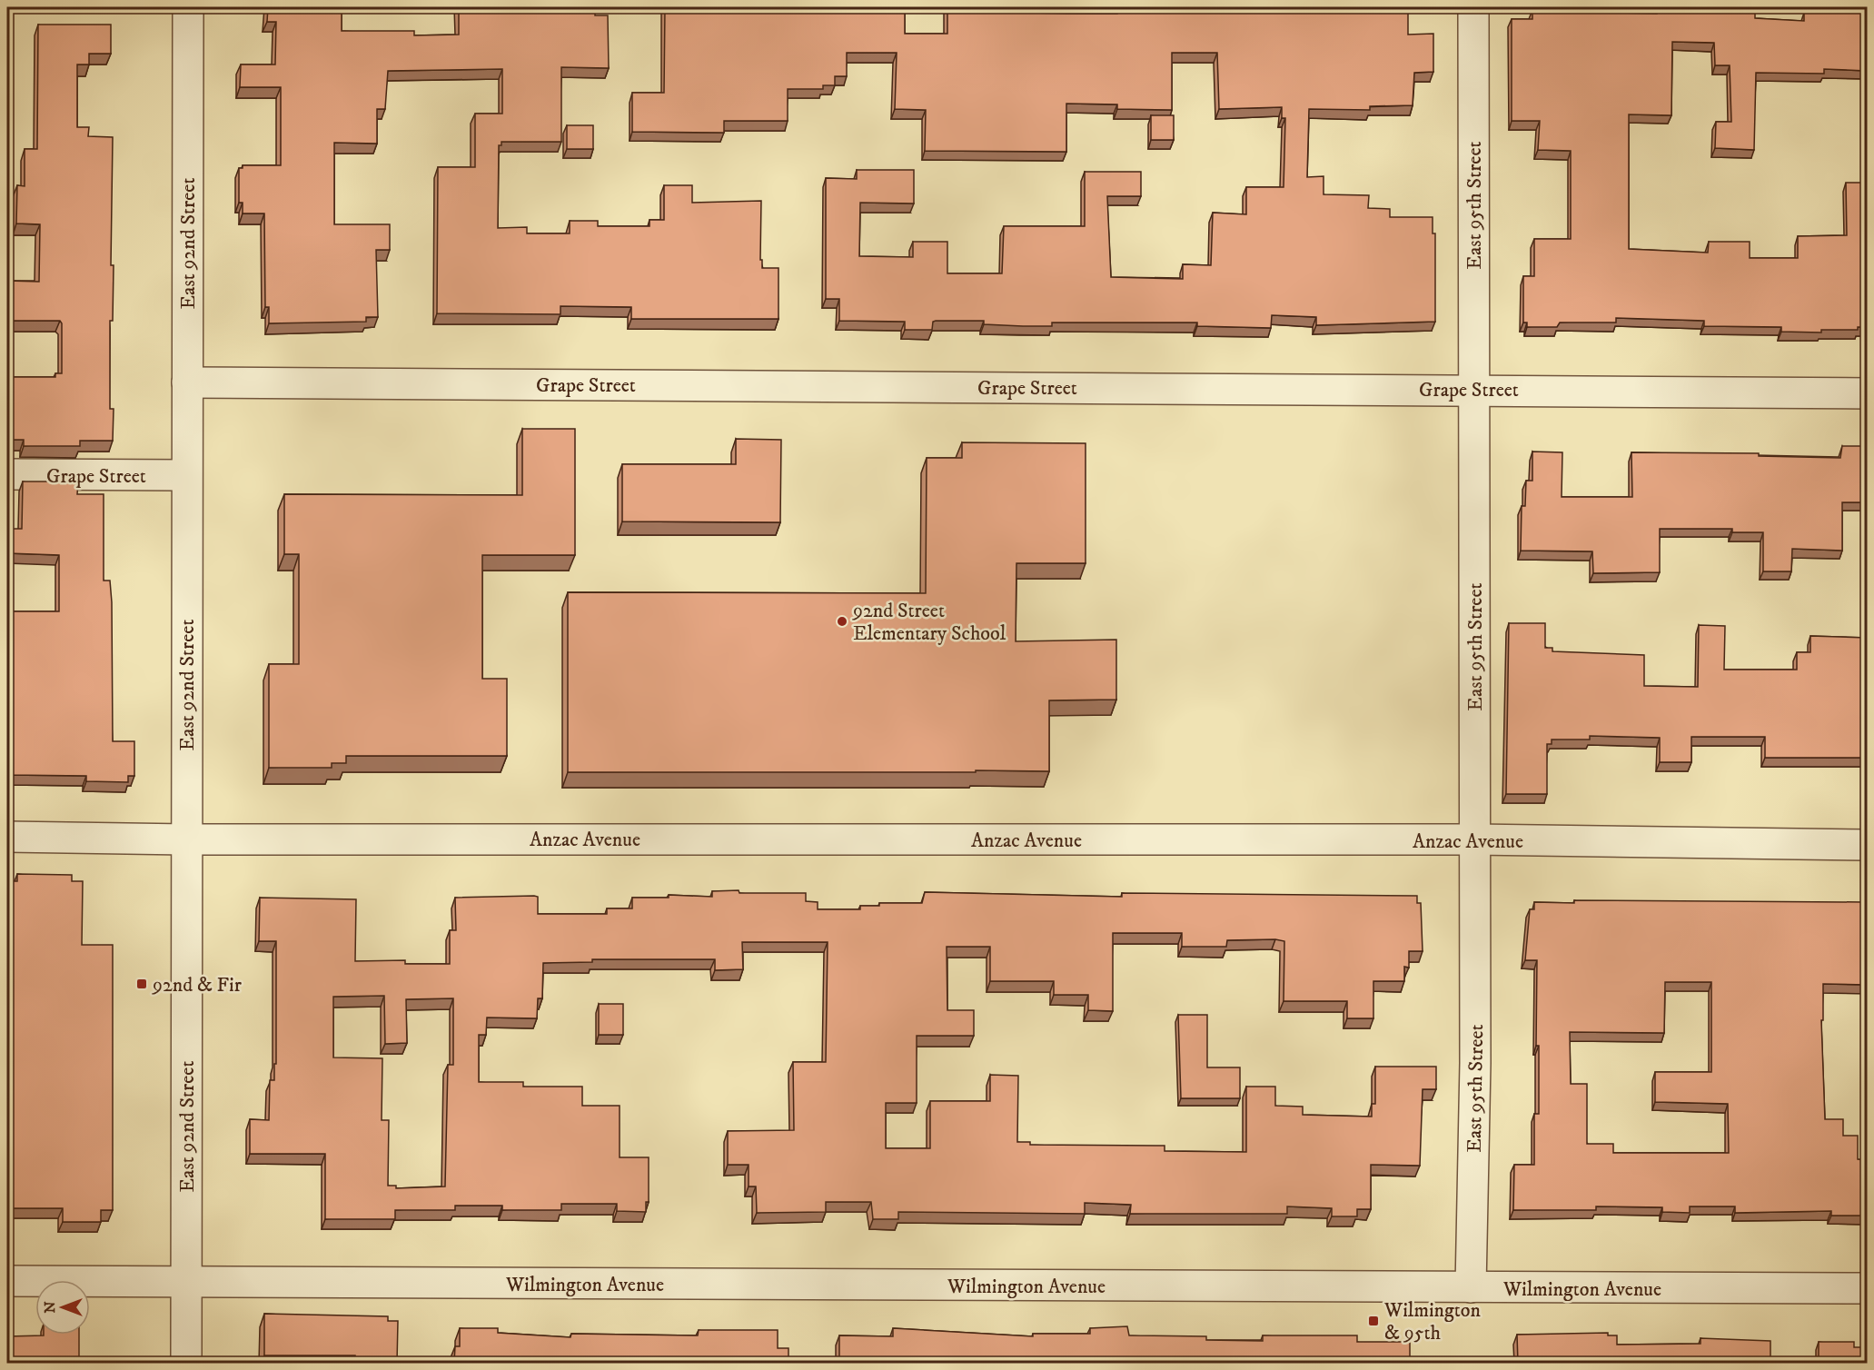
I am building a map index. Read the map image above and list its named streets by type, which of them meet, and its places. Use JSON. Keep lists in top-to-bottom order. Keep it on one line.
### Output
{"streets":{"street":["East 95th Street","East 92nd Street","Grape Street","Anzac Avenue","Wilmington Avenue"]},"crossings":[["East 95th Street","Grape Street"],["East 95th Street","Anzac Avenue"],["East 95th Street","Wilmington Avenue"],["East 92nd Street","Grape Street"],["East 92nd Street","Anzac Avenue"],["East 92nd Street","Wilmington Avenue"]],"places":{"other":["92nd Street Elementary School"],"transit":["92nd & Fir","Wilmington & 95th"]},"north":"left"}
